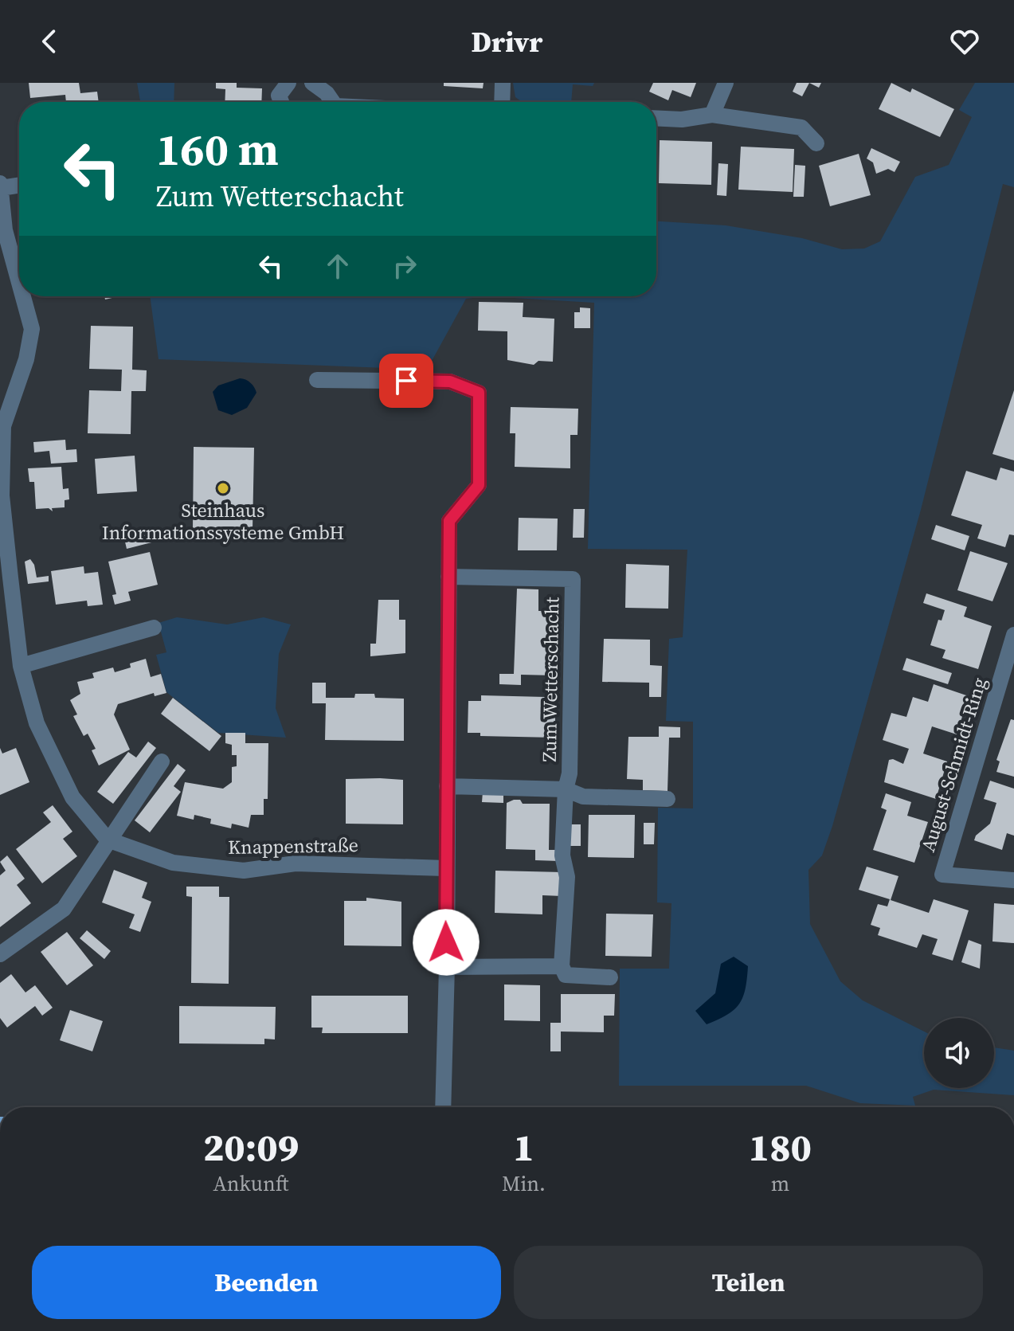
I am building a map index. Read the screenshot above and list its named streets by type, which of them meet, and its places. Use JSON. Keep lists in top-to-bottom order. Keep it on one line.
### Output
{"streets":{"street":["Zum Wetterschacht","August-Schmidt-Ring","Knappenstraße"]},"places":["Steinhaus Informationssysteme GmbH"],"page":{"header":"Drivr","turn":["160 m","Zum Wetterschacht"],"eta":["20:09","Ankunft","1","Min.","180","m"],"buttons":["Beenden","Teilen"]}}
